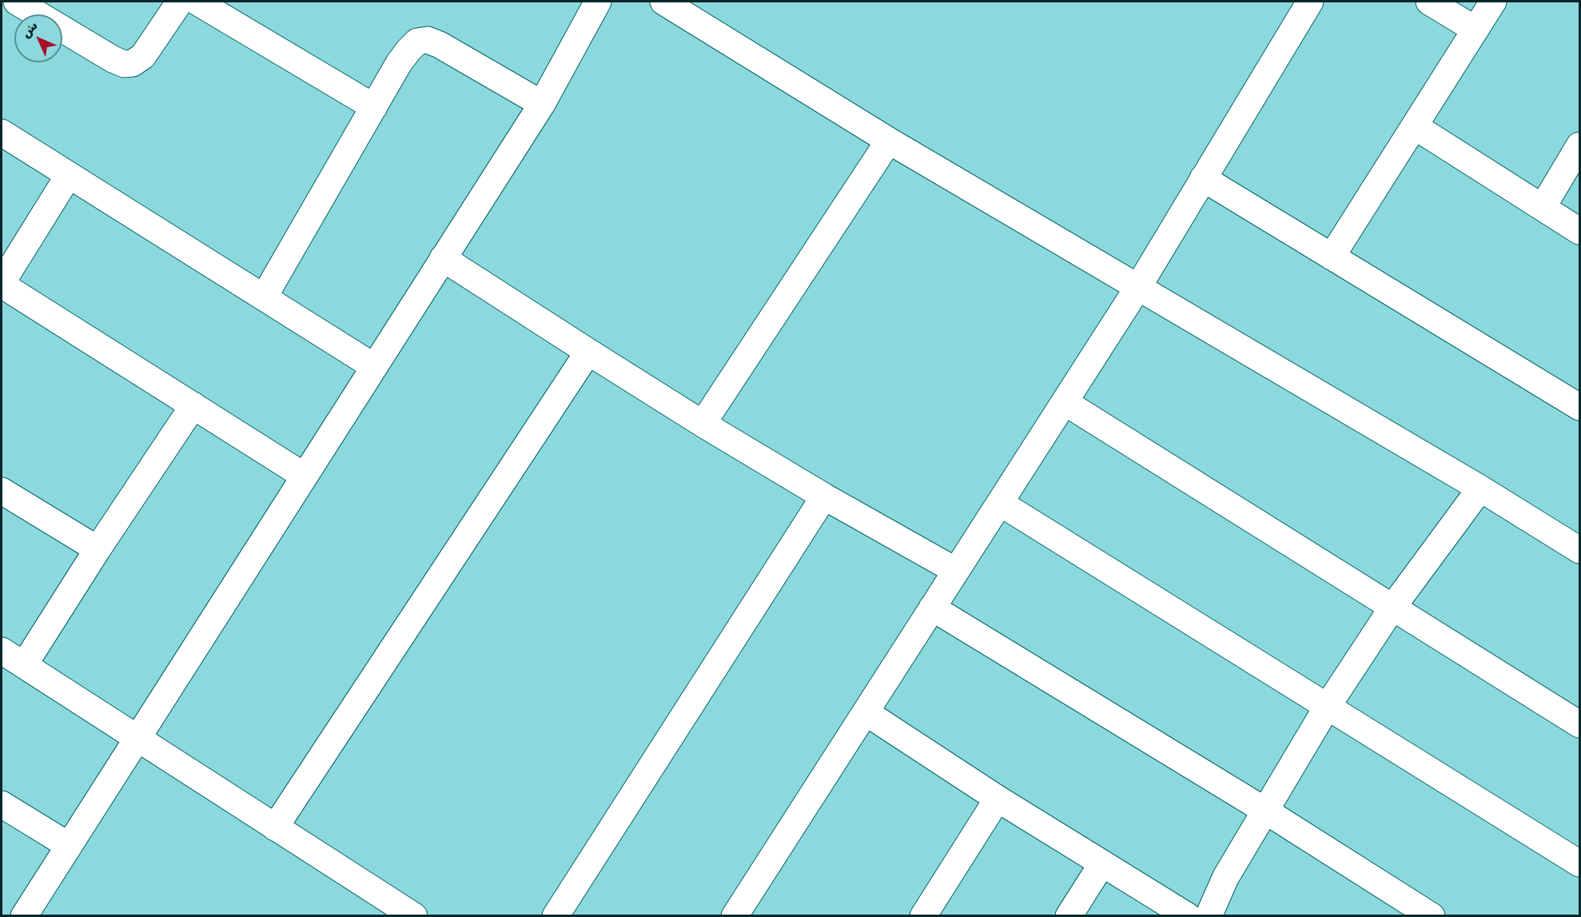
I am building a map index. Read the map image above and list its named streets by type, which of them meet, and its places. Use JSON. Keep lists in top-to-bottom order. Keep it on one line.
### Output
{"north":"top left"}
